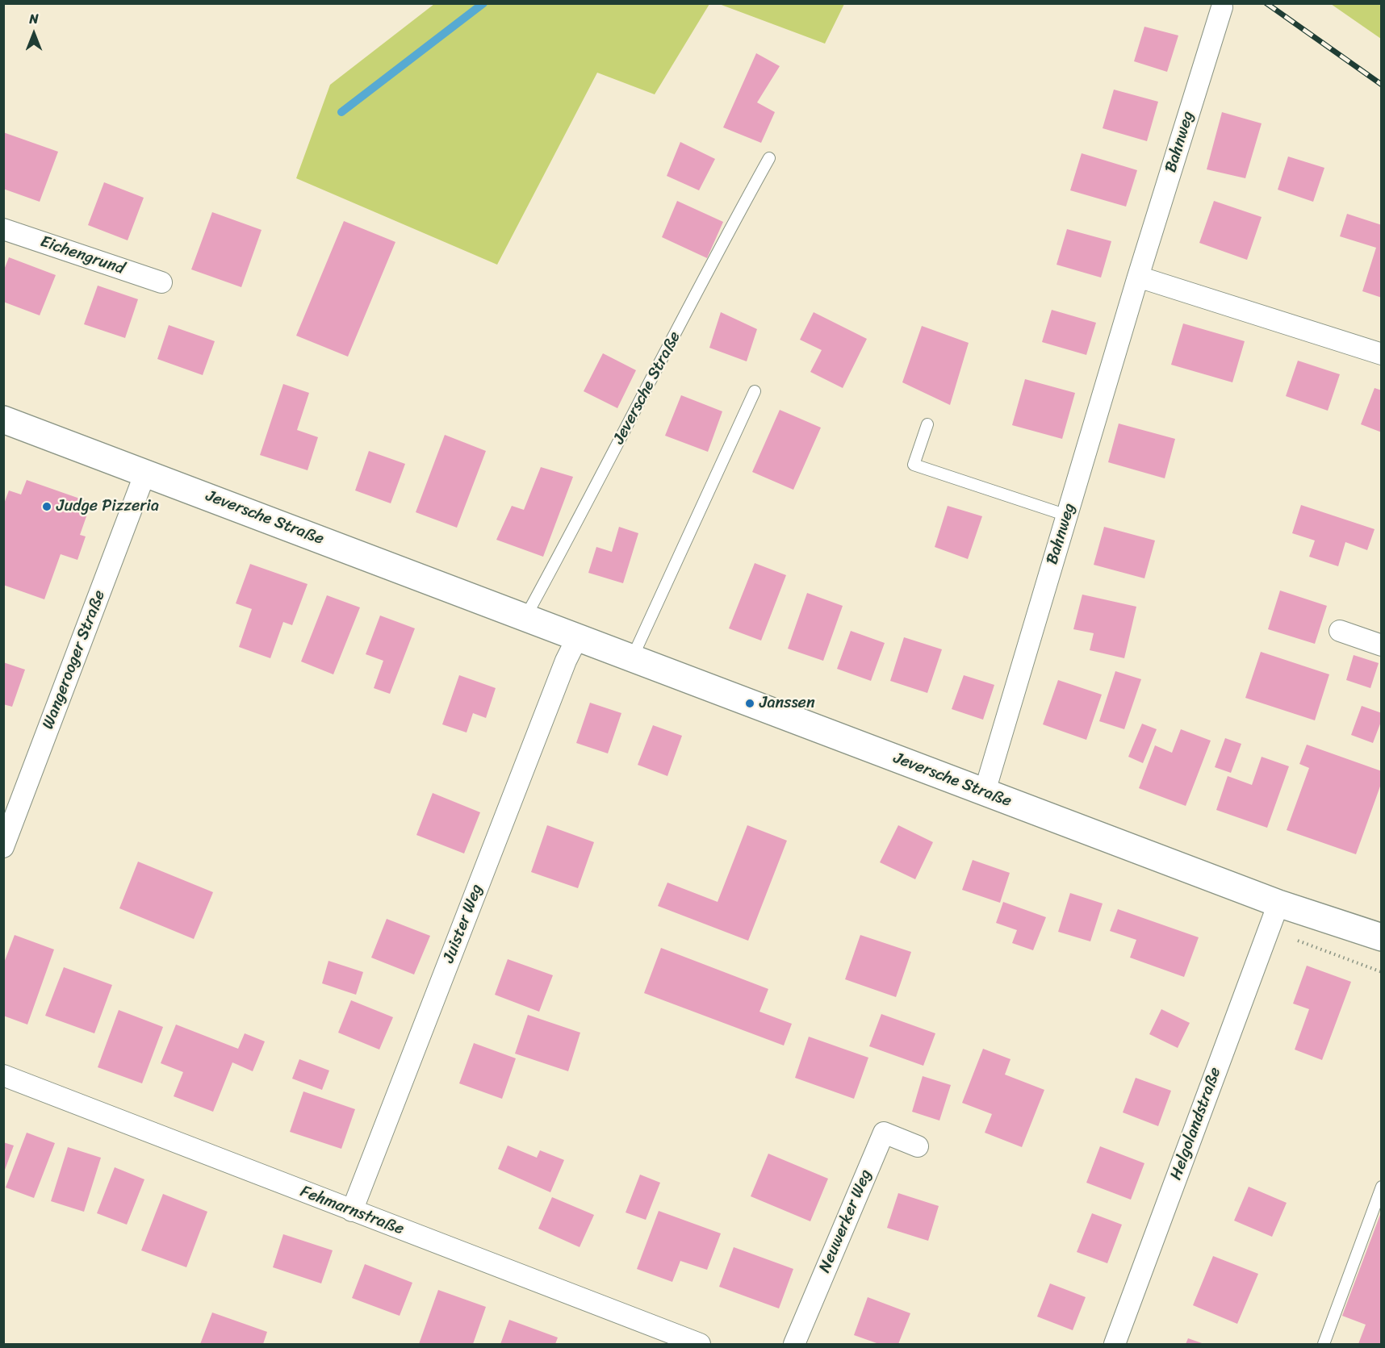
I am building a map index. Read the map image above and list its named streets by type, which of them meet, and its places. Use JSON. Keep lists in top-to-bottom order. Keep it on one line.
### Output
{"streets":{"street":["Bahnweg","Eichengrund","Jeversche Straße","Wangerooger Straße","Juister Weg","Helgolandstraße","Fehmarnstraße","Neuwerker Weg"]},"crossings":[["Bahnweg","Jeversche Straße"],["Jeversche Straße","Wangerooger Straße"],["Jeversche Straße","Juister Weg"],["Jeversche Straße","Helgolandstraße"],["Juister Weg","Fehmarnstraße"]],"places":["Judge Pizzeria","Janssen"],"north":"top"}
